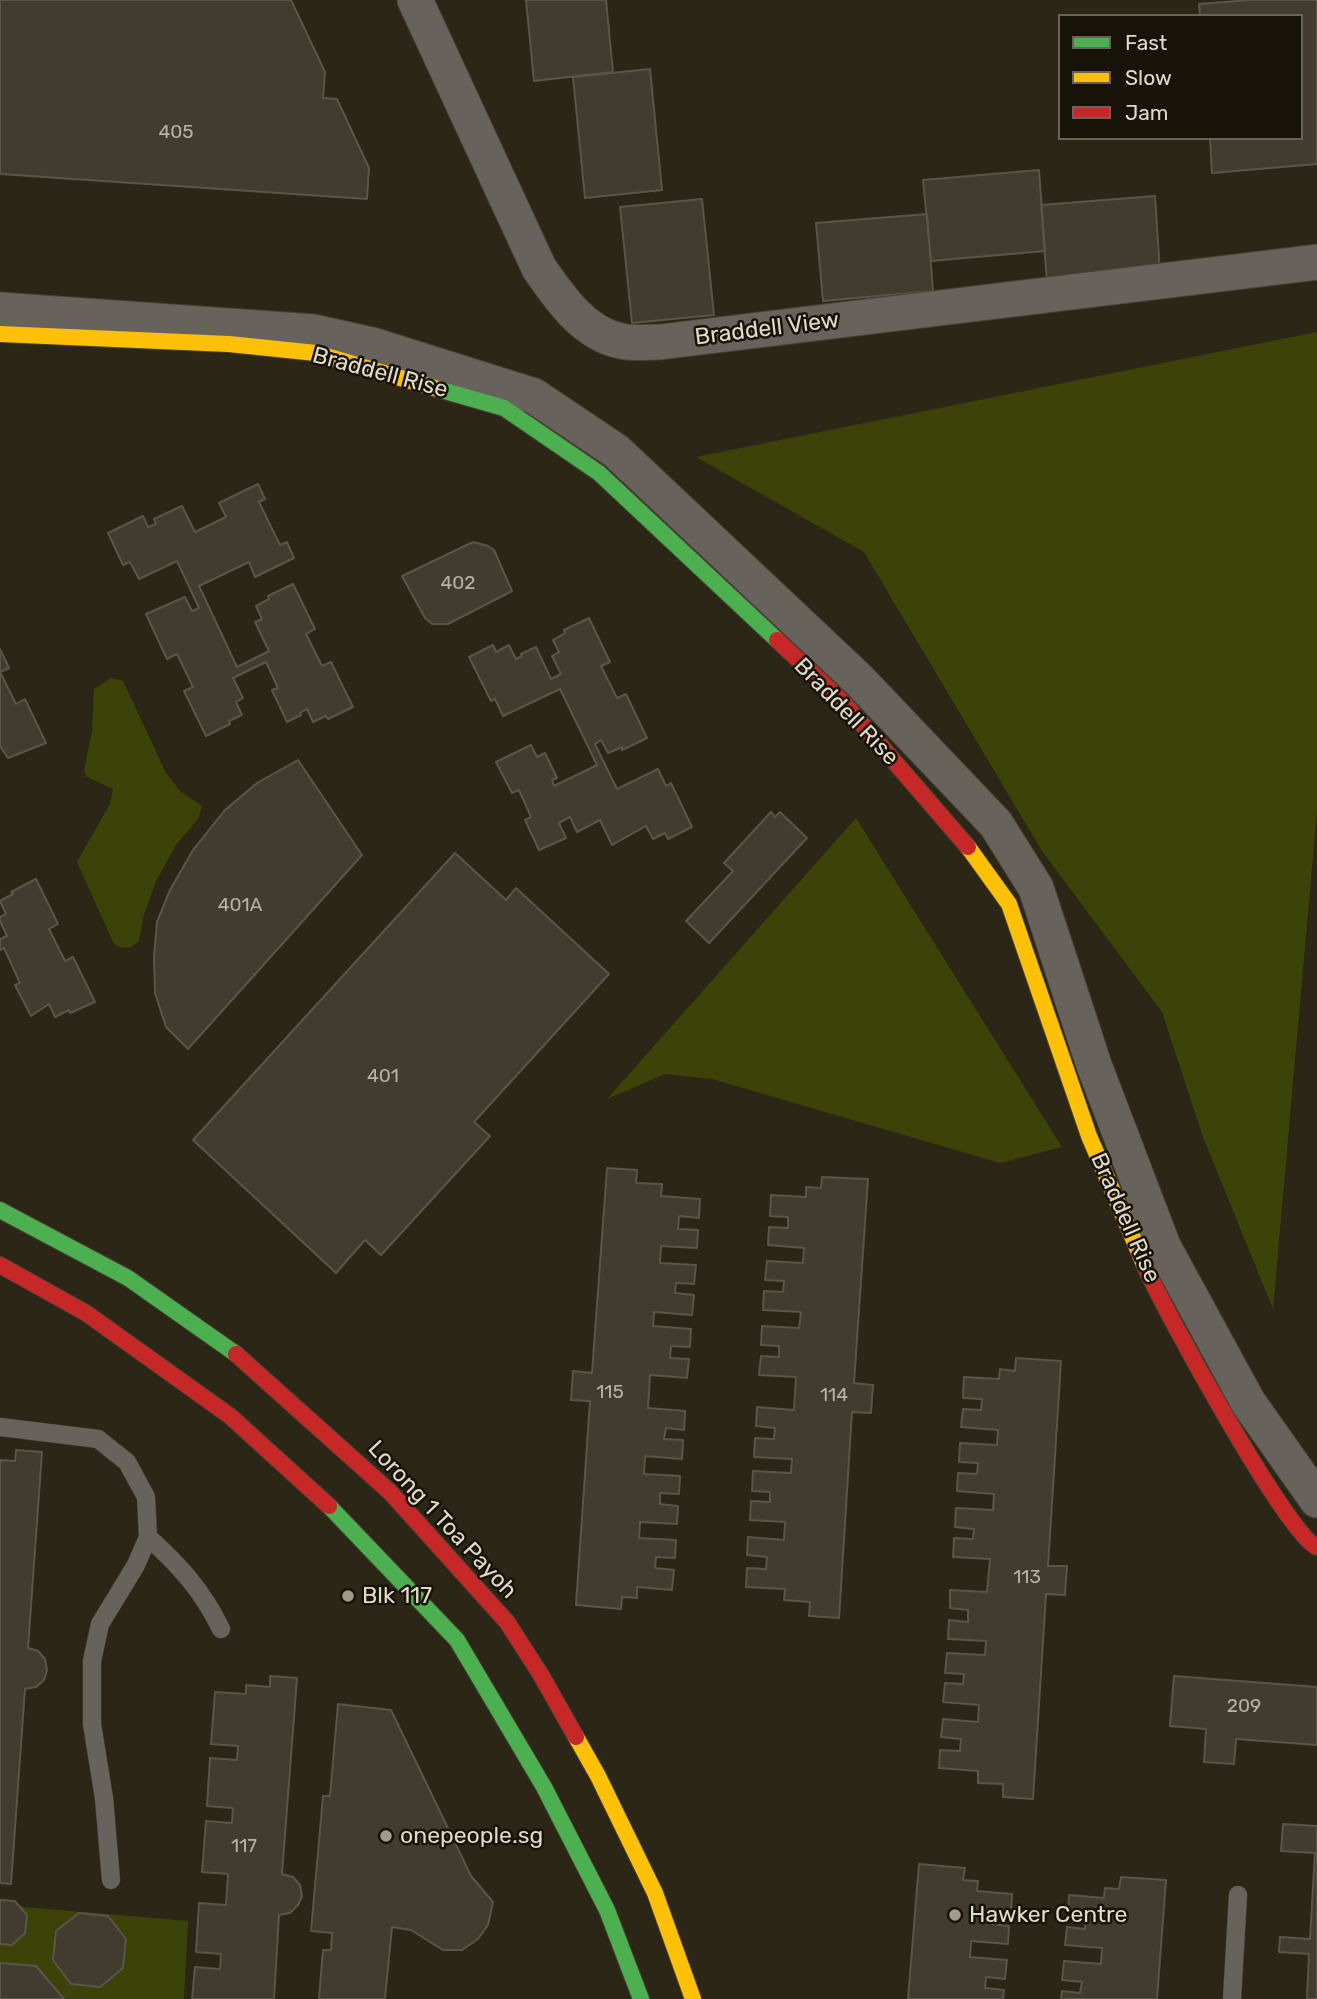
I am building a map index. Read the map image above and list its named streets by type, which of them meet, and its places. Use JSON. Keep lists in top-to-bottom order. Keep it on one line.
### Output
{"streets":{"main road":["Braddell Rise","Lorong 1 Toa Payoh"],"street":["Braddell View"]},"places":["Blk 117","onepeople.sg","Hawker Centre"],"house_numbers":["405","402","401A","401","115","114","113","209","117"],"legend":["Fast","Slow","Jam"]}
